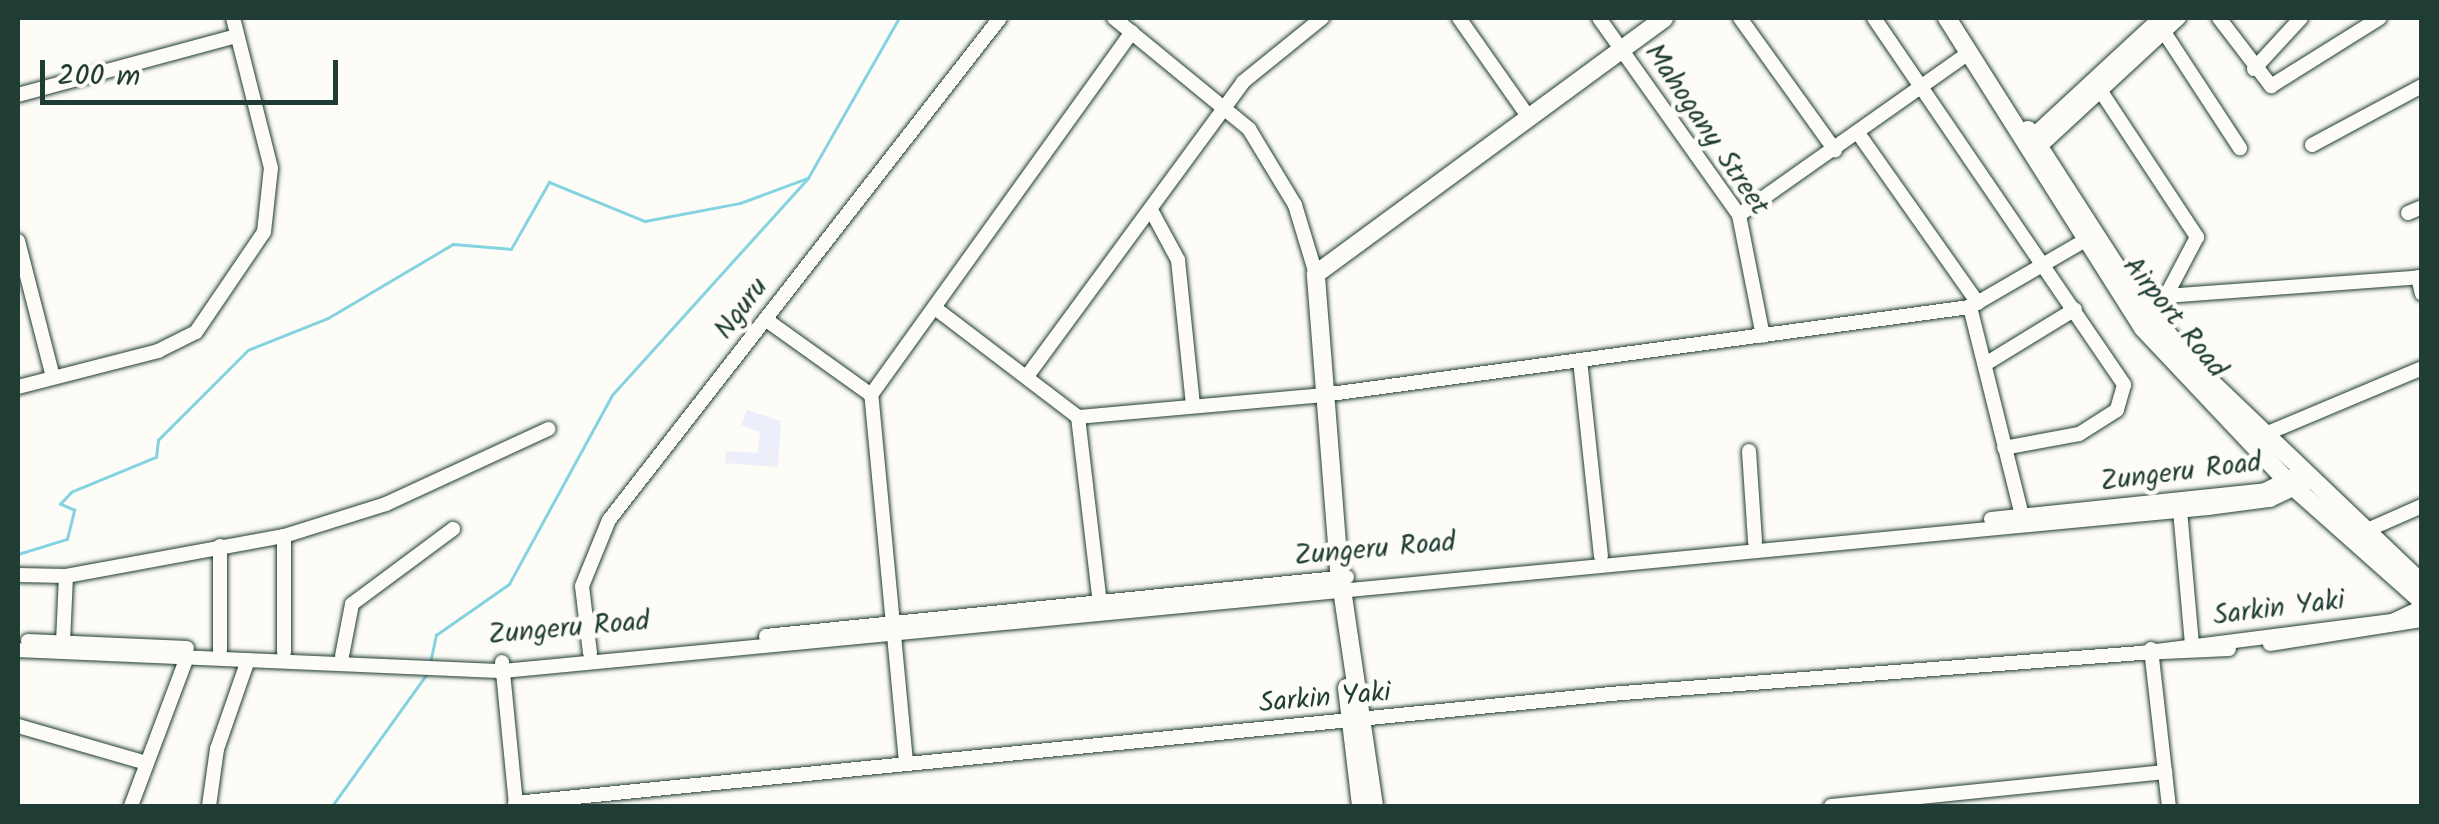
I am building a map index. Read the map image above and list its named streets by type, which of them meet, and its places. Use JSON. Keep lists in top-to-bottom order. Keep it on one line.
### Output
{"streets":{"main road":["Airport Road"],"street":["Mahogany Street","Nguru","Zungeru Road","Sarkin Yaki"]},"crossings":[["Nguru","Zungeru Road"],["Airport Road","Zungeru Road"],["Airport Road","Sarkin Yaki"]],"scale_bar":"200 m"}
